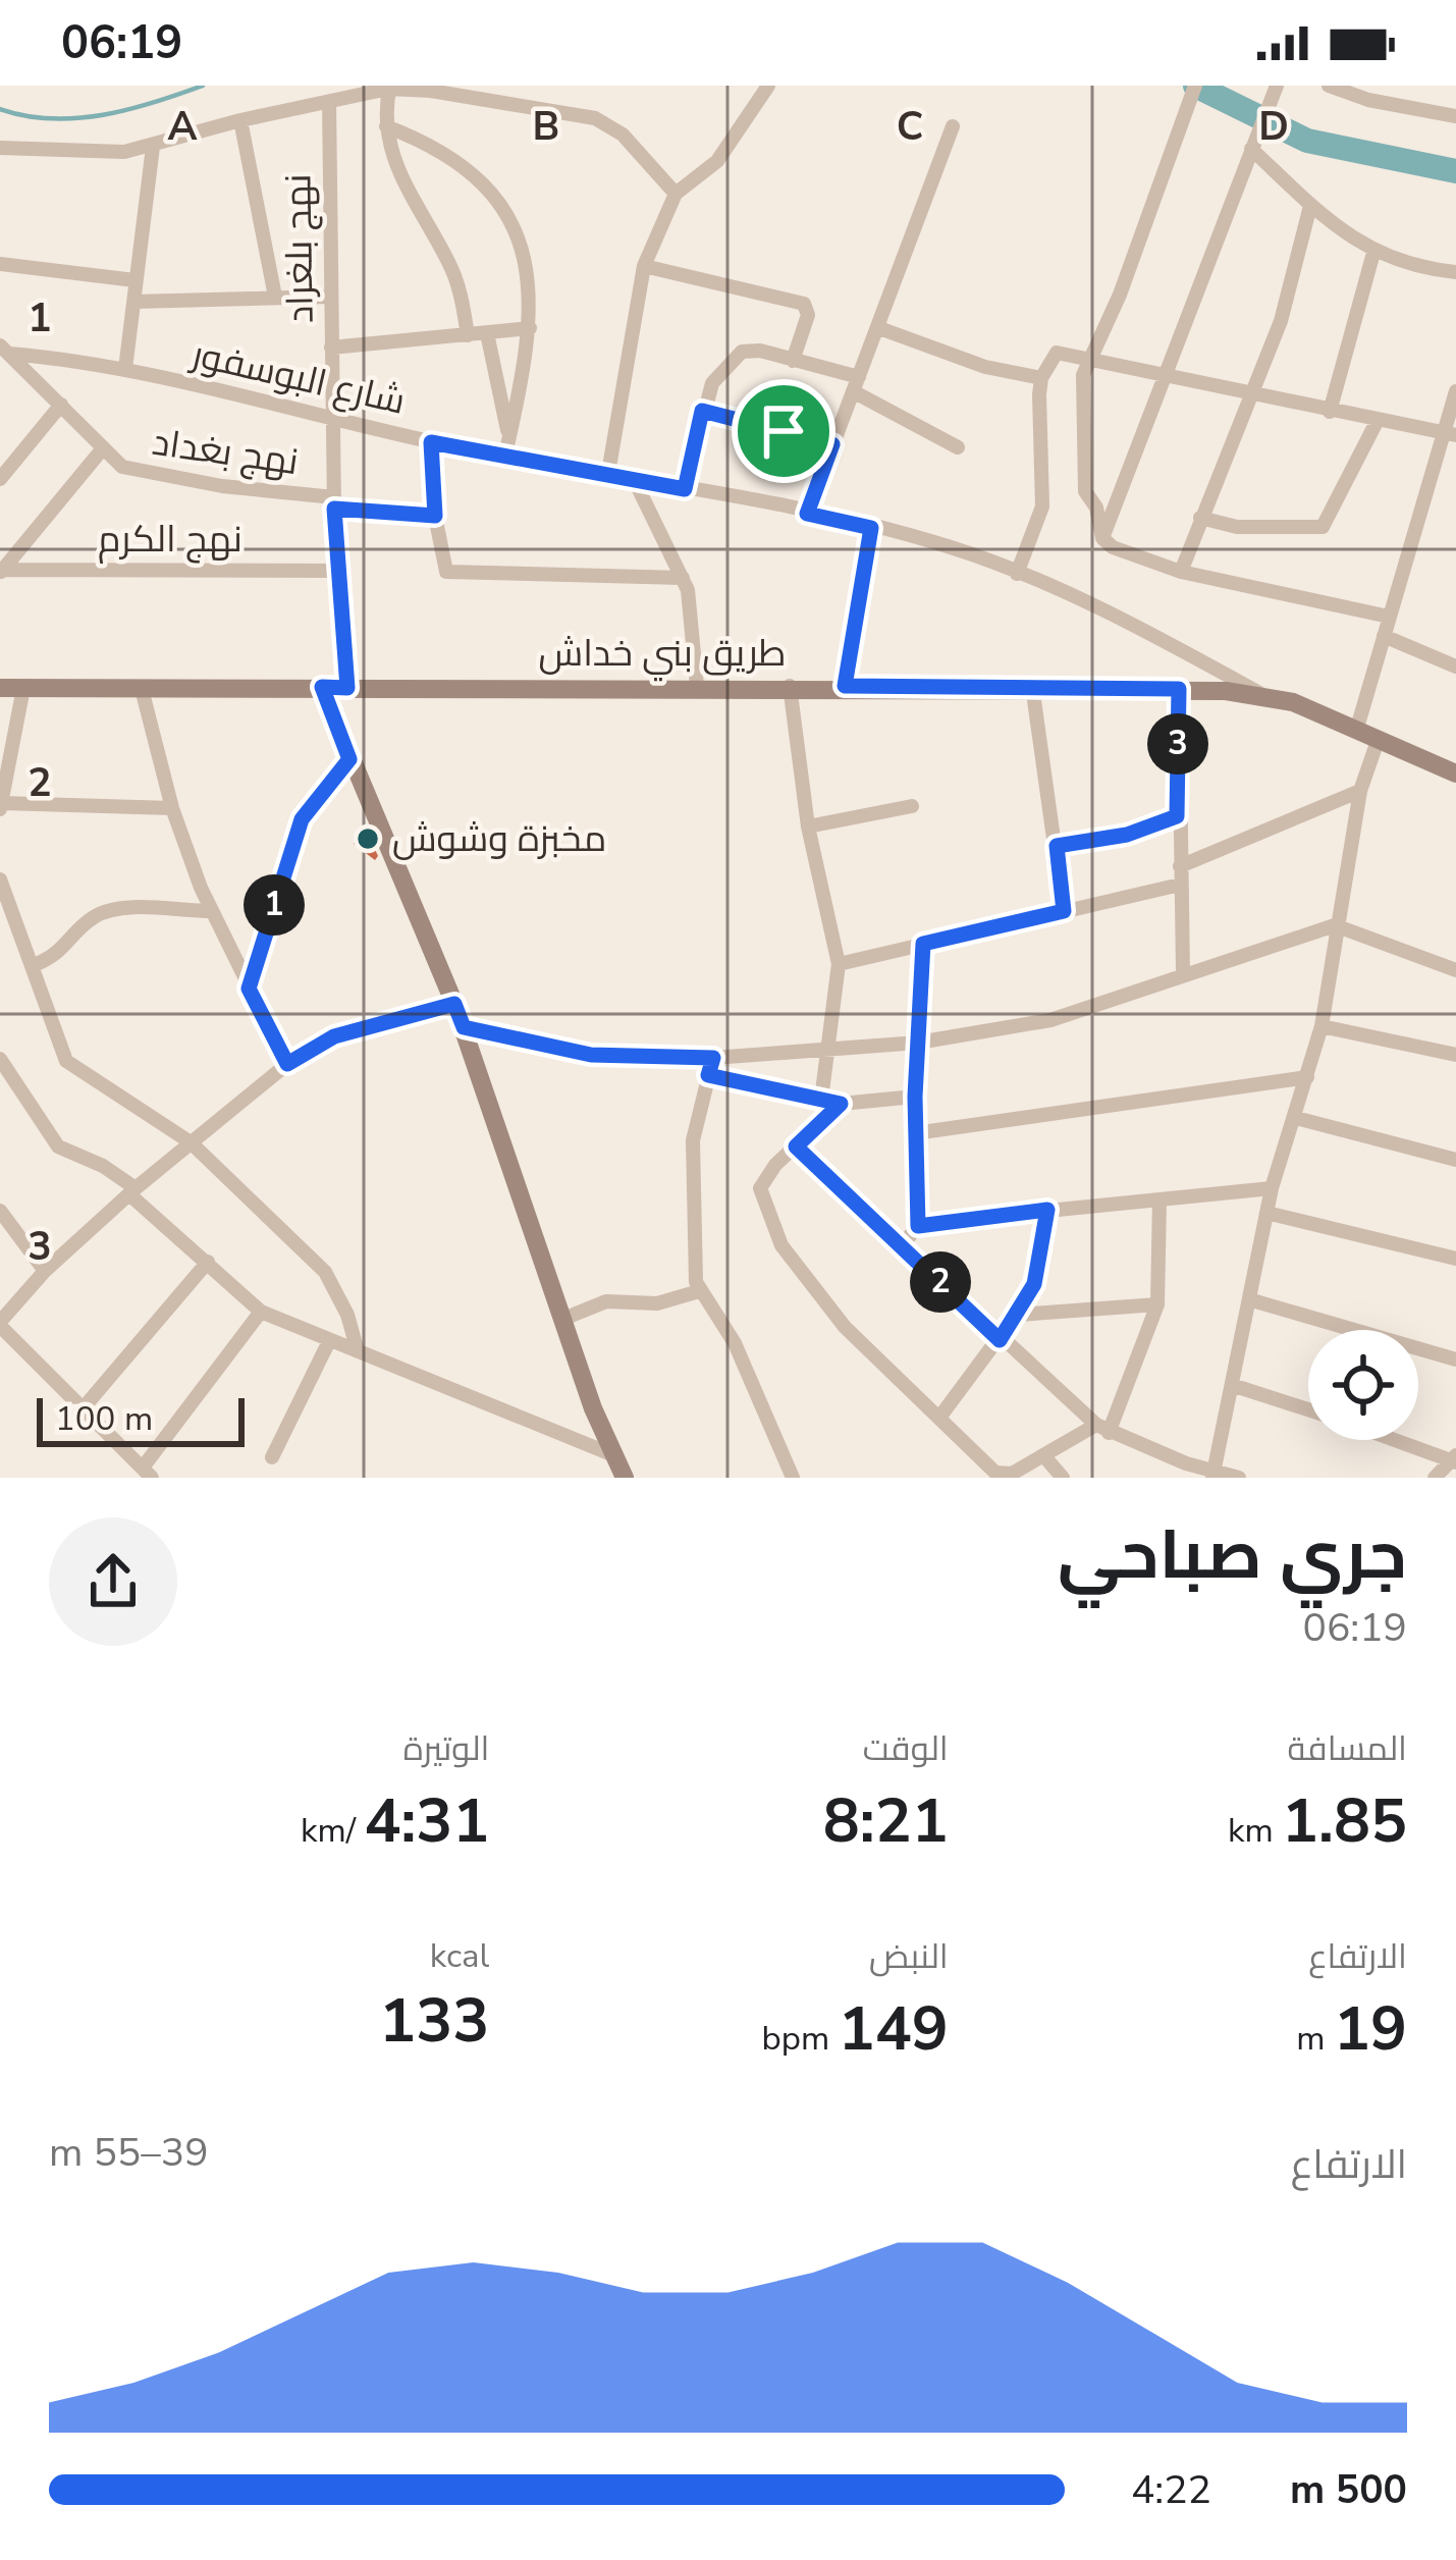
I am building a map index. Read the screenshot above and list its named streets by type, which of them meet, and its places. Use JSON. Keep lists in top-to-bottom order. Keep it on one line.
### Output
{"streets":{"main road":["طريق بني خداش"],"street":["نهج بلغراد","شارع البوسفور","نهج بغداد","نهج الكرم"]},"crossings":[["نهج بلغراد","شارع البوسفور"],["نهج بلغراد","نهج بغداد"],["نهج بلغراد","نهج الكرم"],["نهج بلغراد","طريق بني خداش"],["شارع البوسفور","نهج بغداد"],["شارع البوسفور","طريق بني خداش"]],"places":["مخبزة وشوش"],"scale_bar":"100 m","page":{"status":"06:19","pins":["3","1","2"],"scale":"100 m","heading":["جري صباحي","06:19"],"stats":[["المسافة","1.85 km"],["الوقت","8:21"],["الوتيرة","4:31 /km"],["الارتفاع","19 m"],["النبض","149 bpm"],["kcal","133"]],"chart":["الارتفاع","39–55 m"],"list":[{"name":"500 m","note":"4:22"}]},"grid":{"columns":["A","B","C","D"],"rows":["1","2","3"]}}
